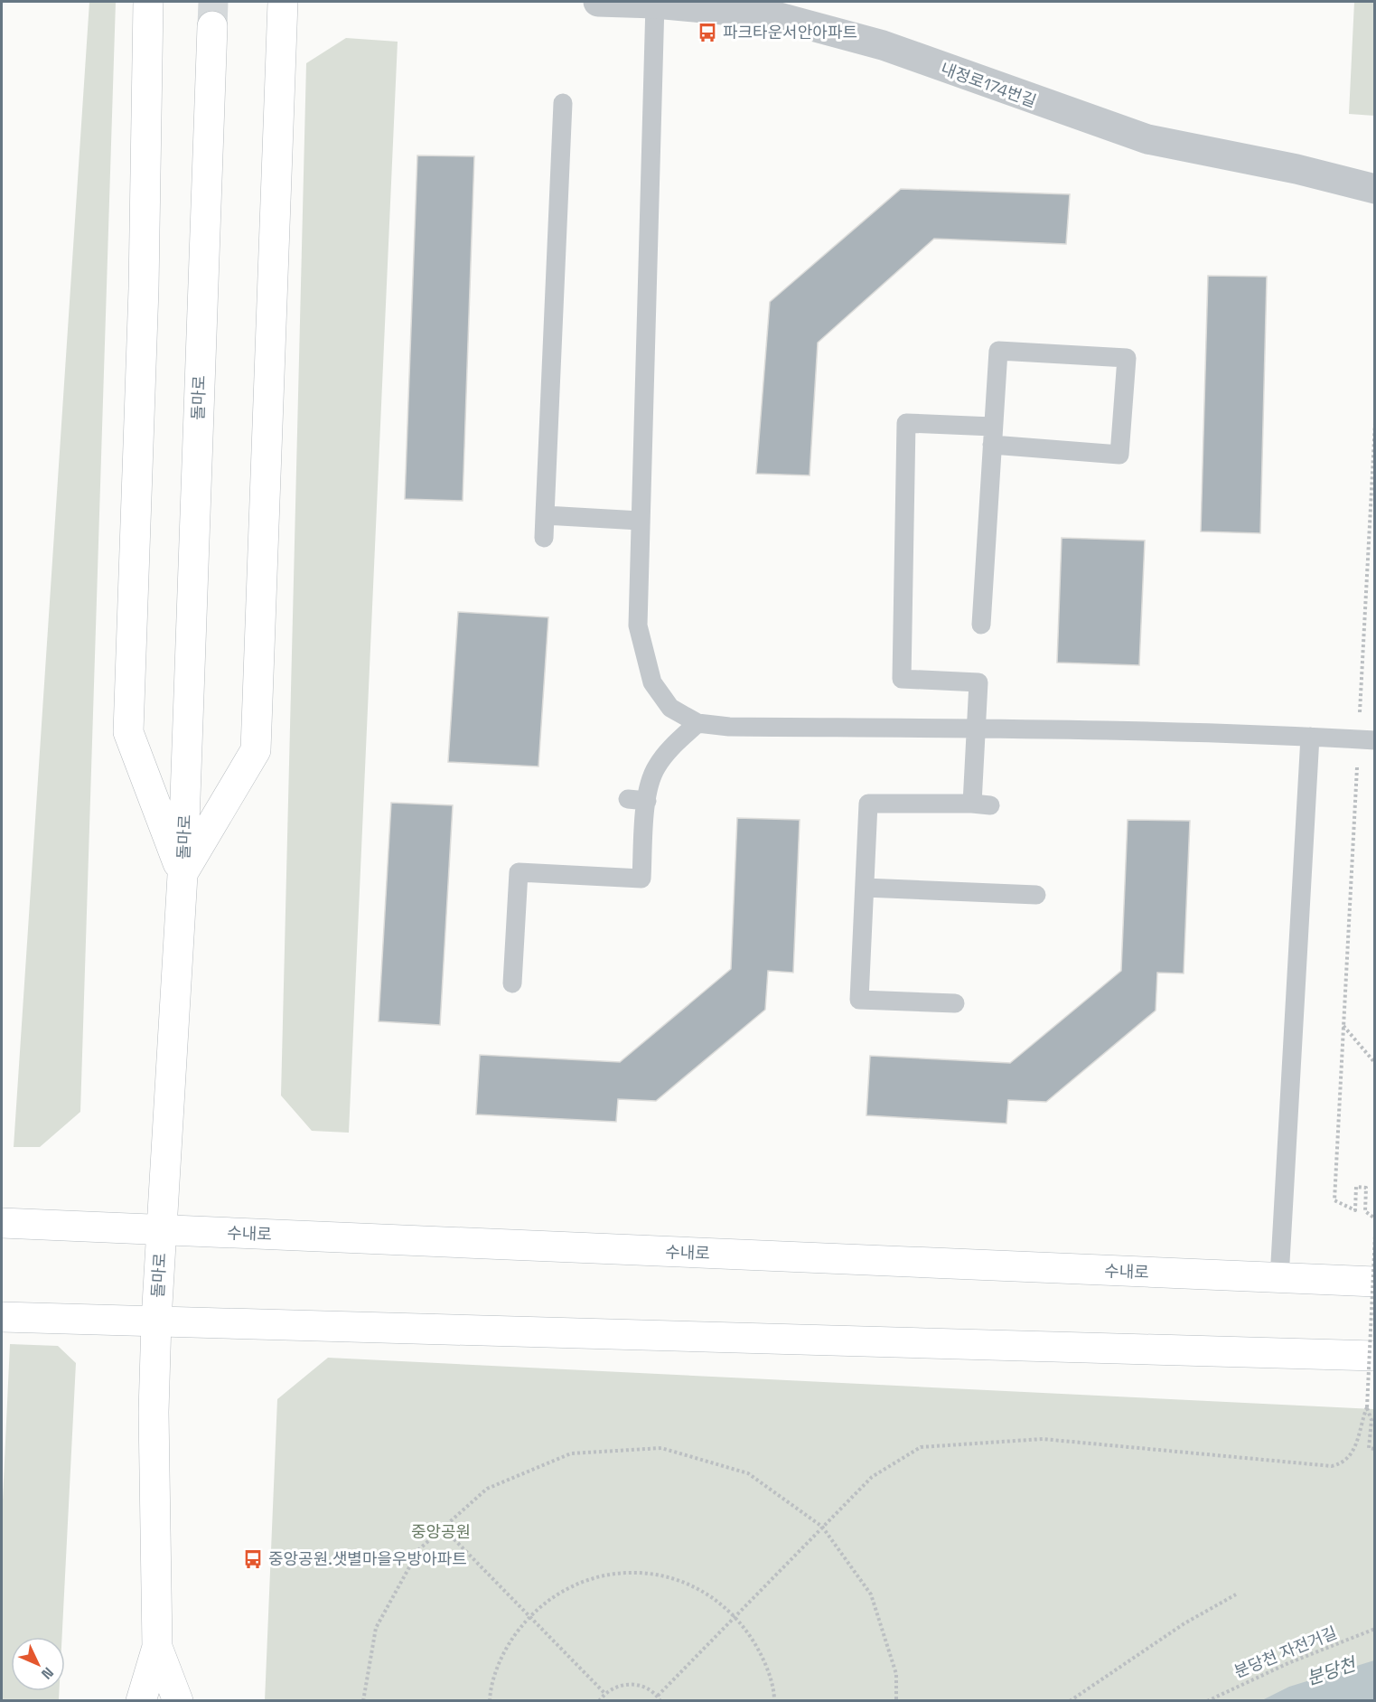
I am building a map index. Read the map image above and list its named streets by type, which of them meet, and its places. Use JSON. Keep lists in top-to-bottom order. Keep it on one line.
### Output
{"streets":{"main road":["돌마로","수내로"],"street":["내정로174번길"],"path":["분당천 자전거길"]},"crossings":[["돌마로","수내로"]],"water":["분당천"],"parks":["중앙공원"],"places":{"bus stop":["파크타운서안아파트","중앙공원.샛별마을우방아파트"]},"north":"bottom right"}
